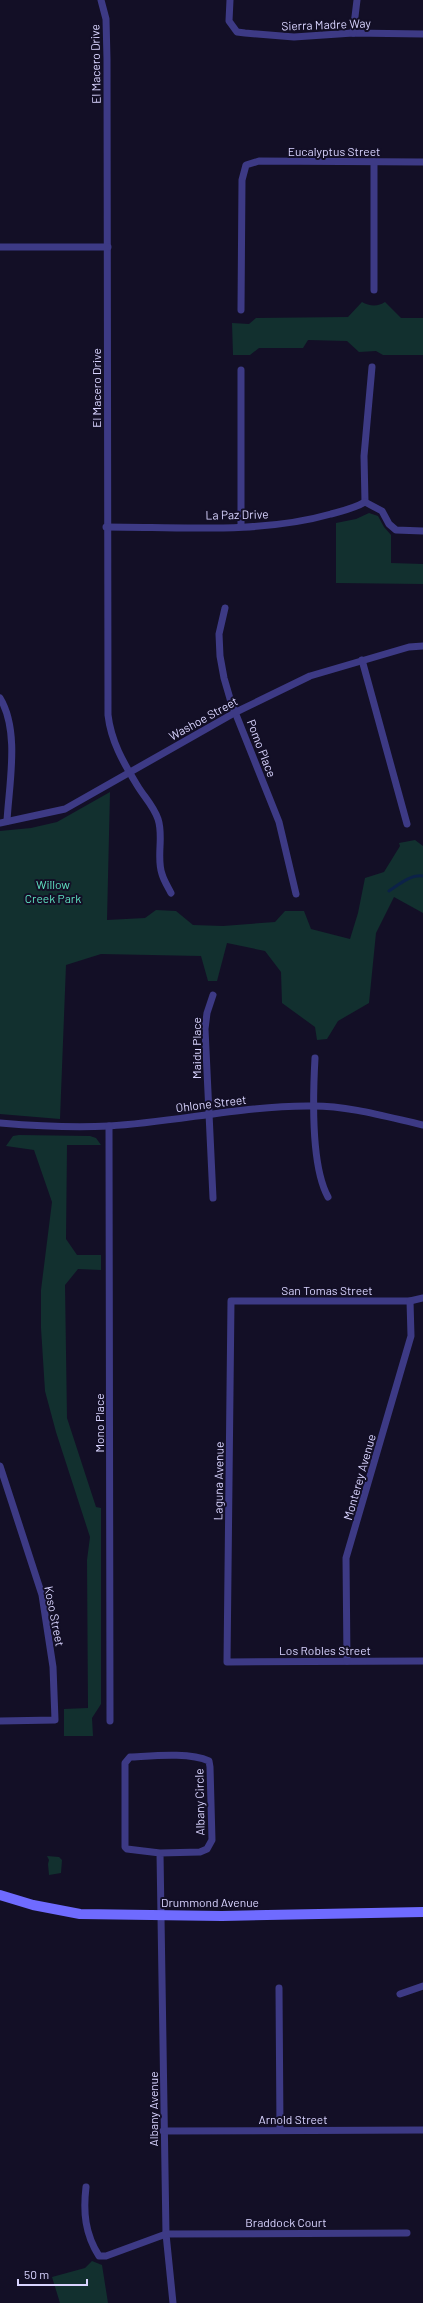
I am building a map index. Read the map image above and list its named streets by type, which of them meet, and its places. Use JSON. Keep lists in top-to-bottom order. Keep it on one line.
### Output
{"streets":{"street":["Sierra Madre Way","El Macero Drive","Eucalyptus Street","La Paz Drive","Washoe Street","Pomo Place","Maidu Place","Ohlone Street","San Tomas Street","Mono Place","Monterey Avenue","Laguna Avenue","Koso Street","Los Robles Street","Albany Circle","Drummond Avenue","Albany Avenue","Arnold Street","Braddock Court"]},"crossings":[["El Macero Drive","La Paz Drive"],["El Macero Drive","Washoe Street"],["Washoe Street","Pomo Place"],["Maidu Place","Ohlone Street"],["Ohlone Street","Mono Place"],["San Tomas Street","Monterey Avenue"],["San Tomas Street","Laguna Avenue"],["Monterey Avenue","Los Robles Street"],["Laguna Avenue","Los Robles Street"],["Drummond Avenue","Albany Avenue"],["Albany Avenue","Arnold Street"],["Albany Avenue","Braddock Court"]],"parks":["Willow Creek Park"],"scale_bar":"50 m"}
